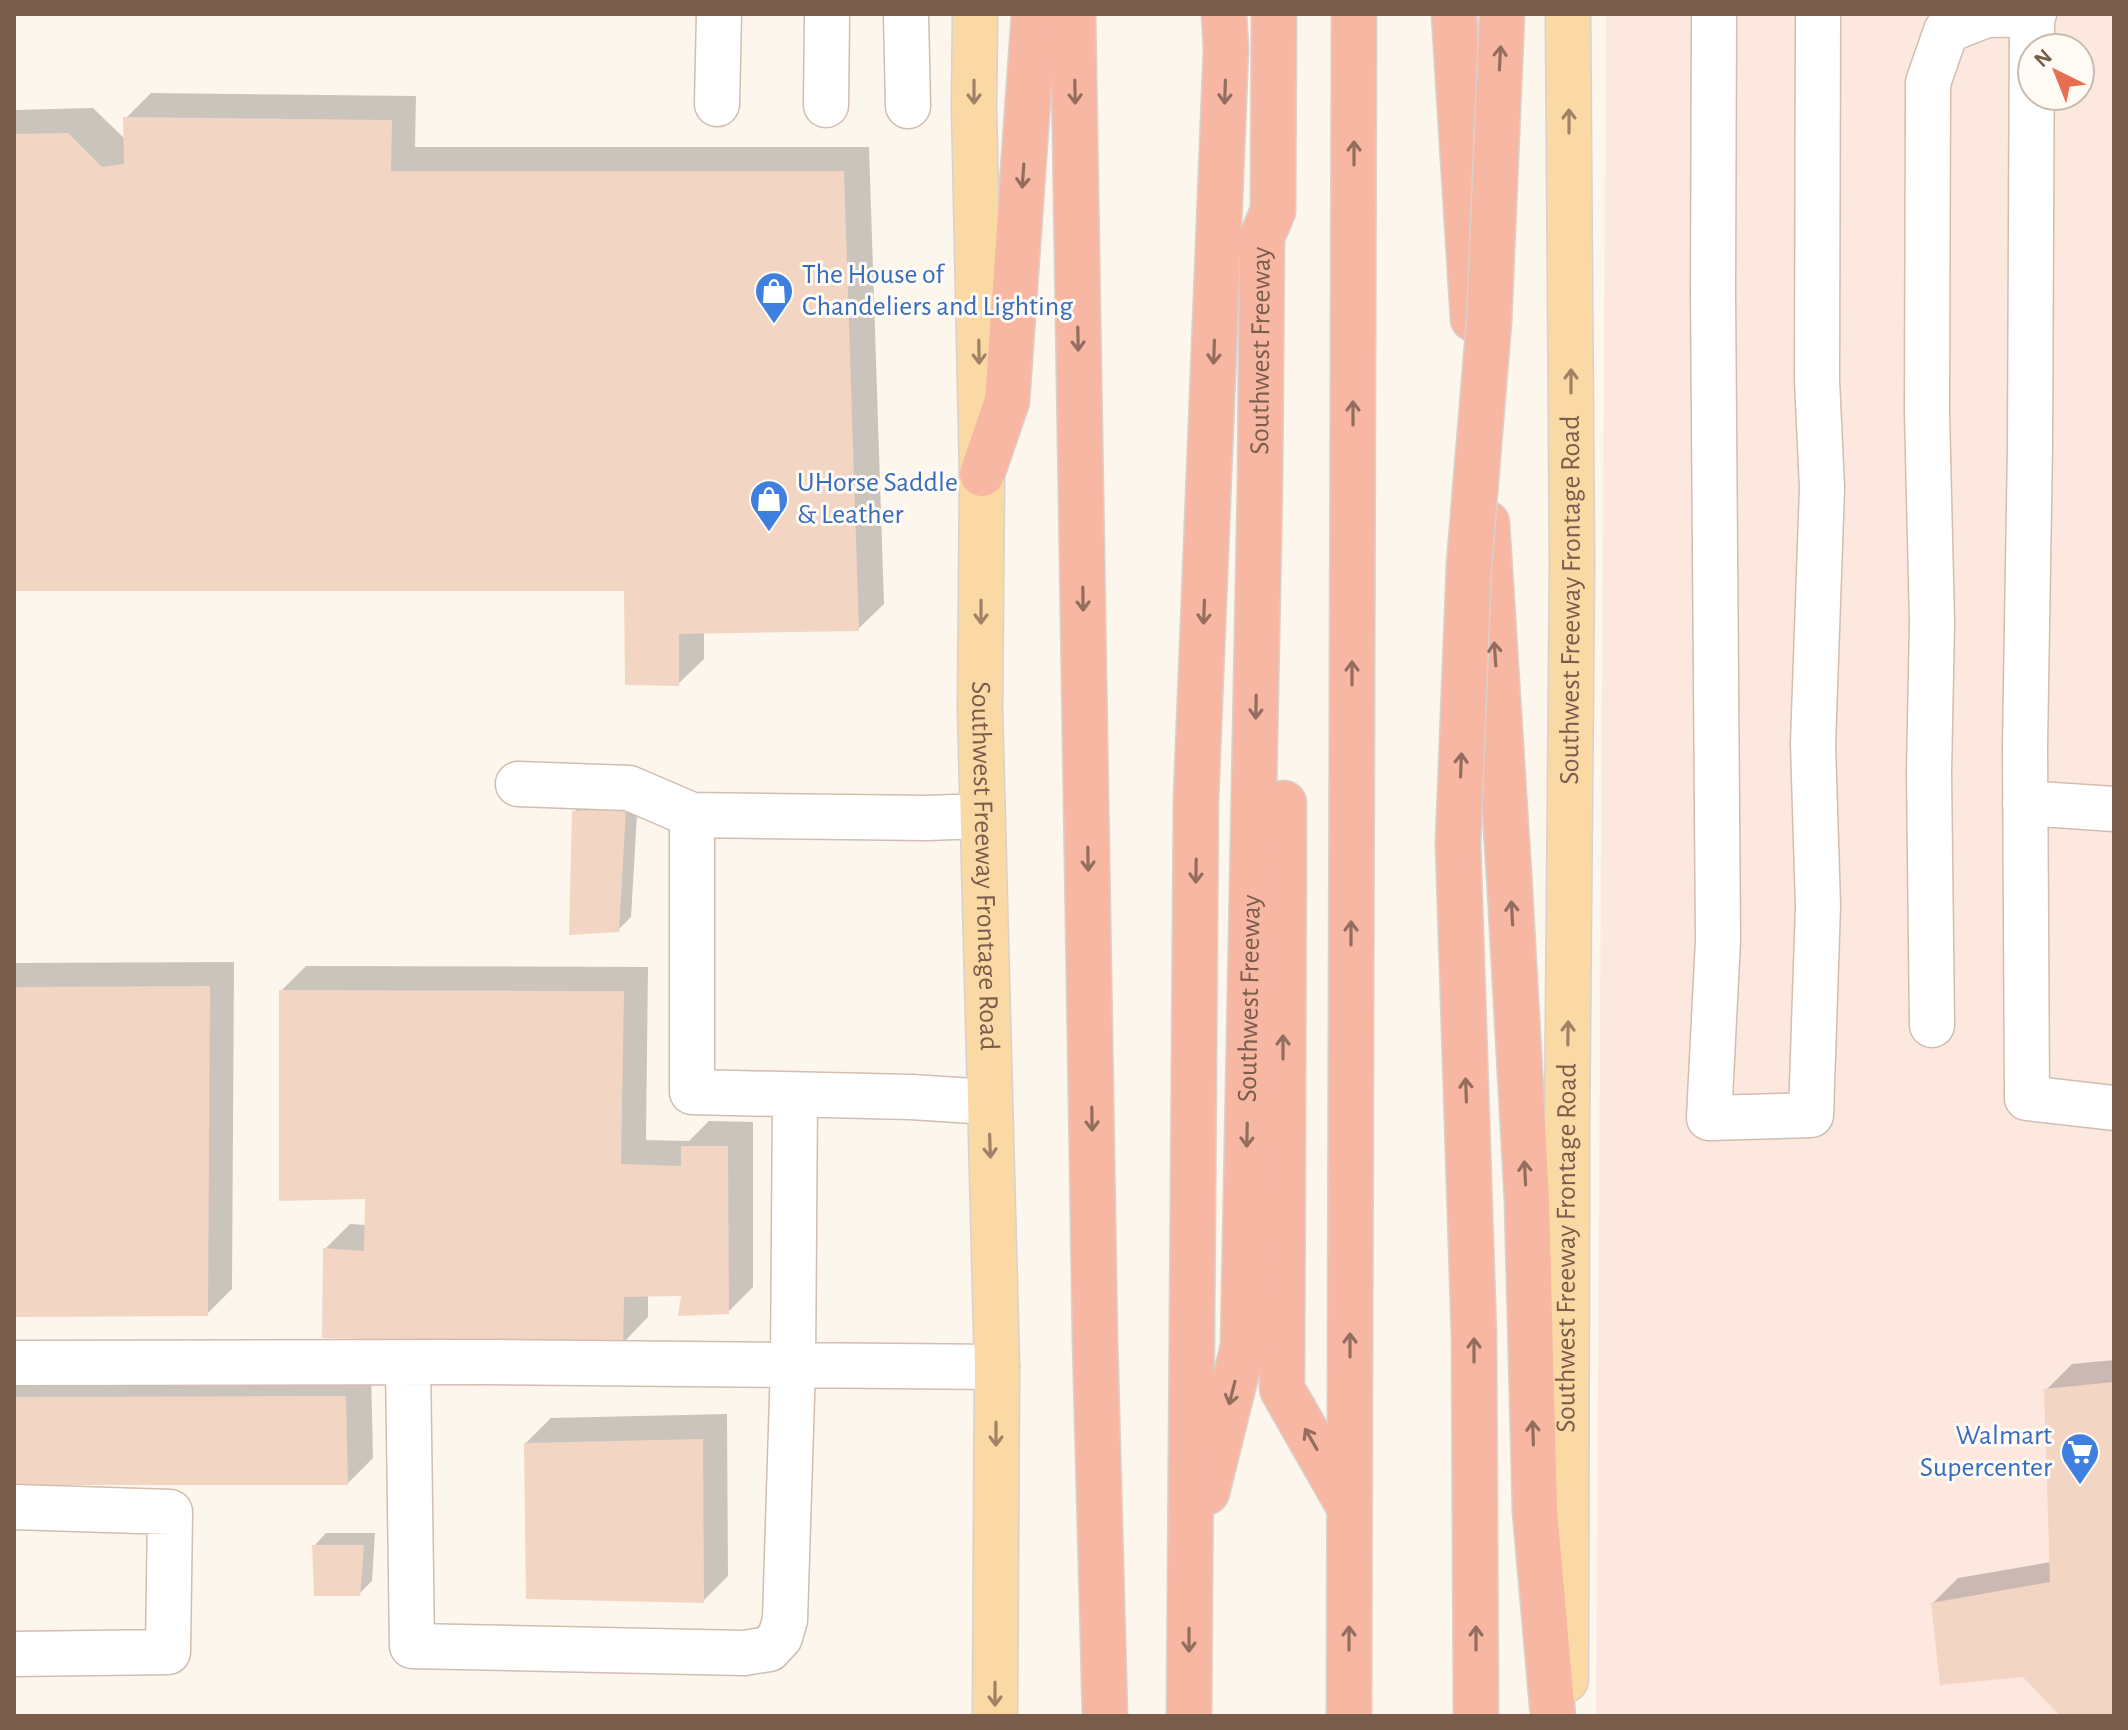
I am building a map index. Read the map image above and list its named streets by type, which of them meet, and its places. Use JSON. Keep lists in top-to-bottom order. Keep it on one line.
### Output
{"streets":{"highway":["Southwest Freeway"],"main road":["Southwest Freeway Frontage Road"]},"places":{"shop":["The House of Chandeliers and Lighting","UHorse Saddle & Leather"],"supermarket":["Walmart Supercenter"]},"north":"top left"}
